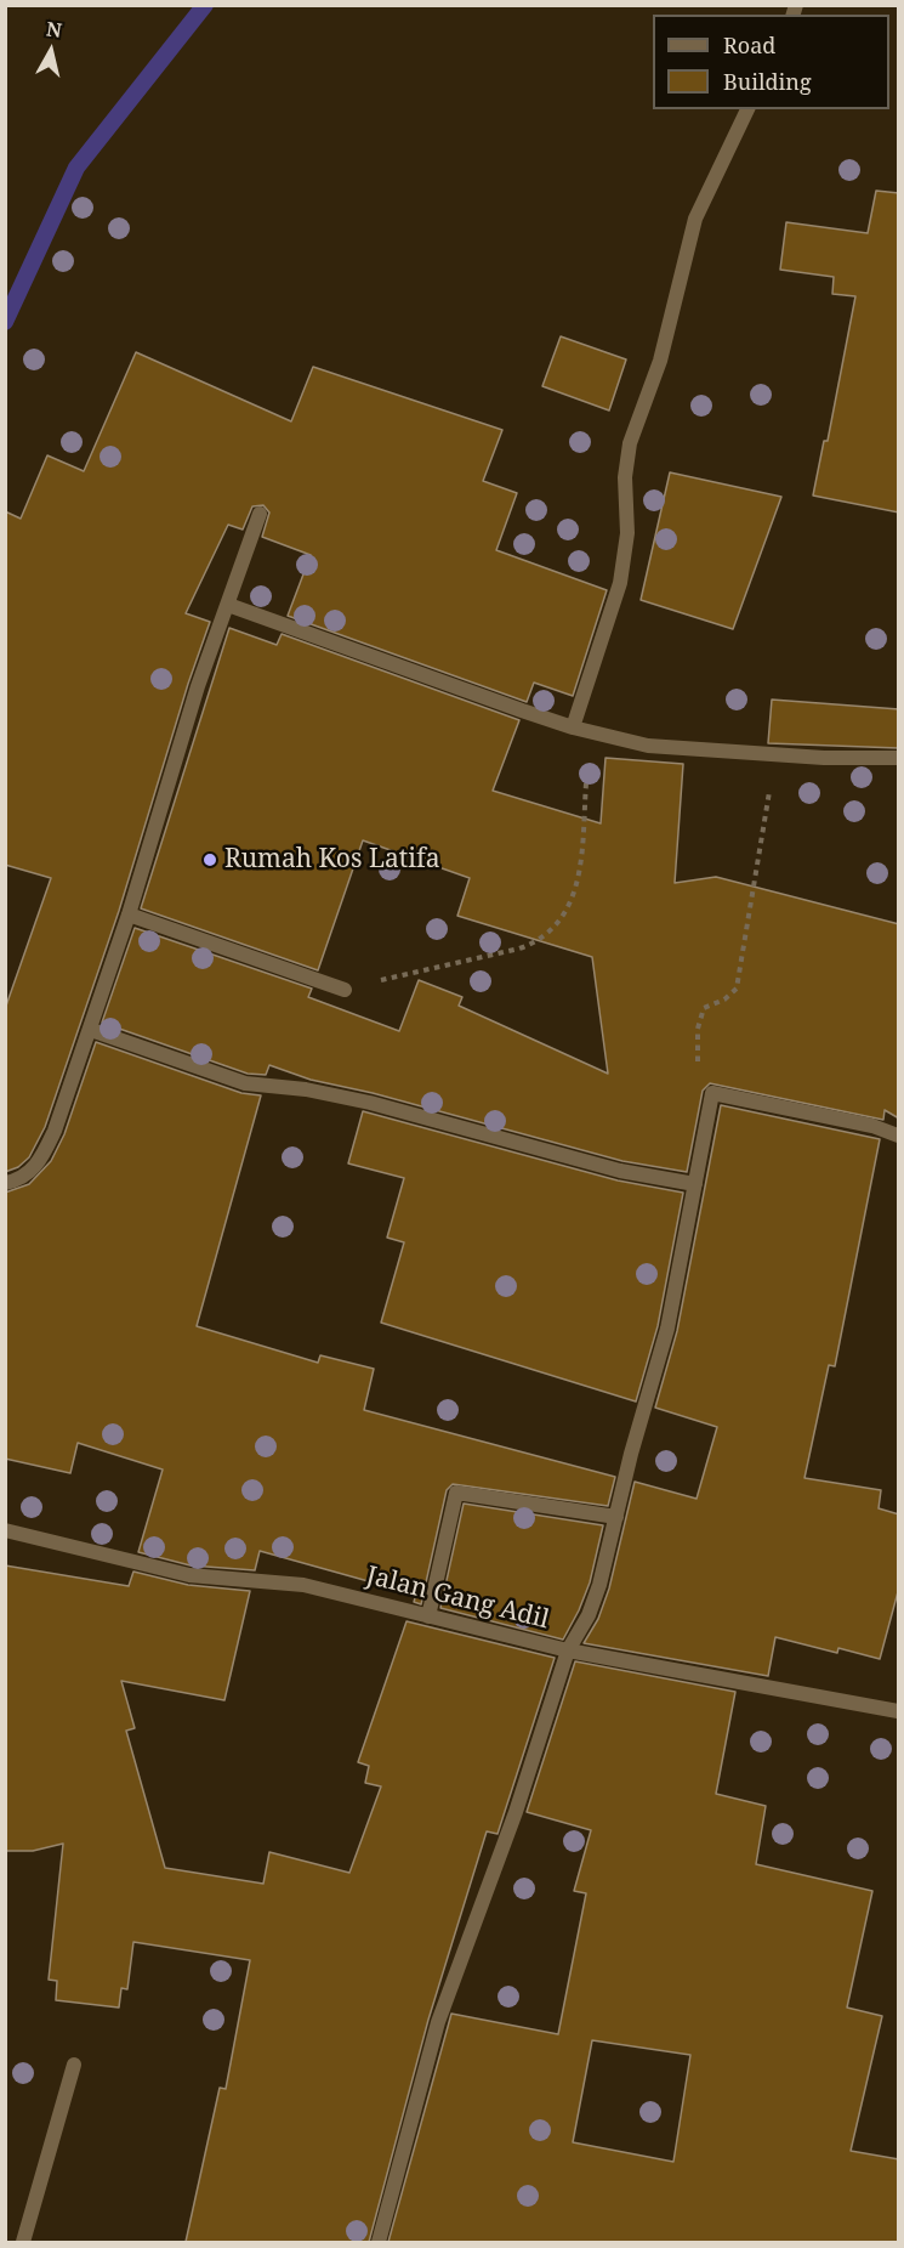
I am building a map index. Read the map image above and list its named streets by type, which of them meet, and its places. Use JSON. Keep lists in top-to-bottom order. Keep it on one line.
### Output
{"streets":{"street":["Jalan Gang Adil"]},"places":["Rumah Kos Latifa"],"legend":["Road","Building"],"north":"top"}
